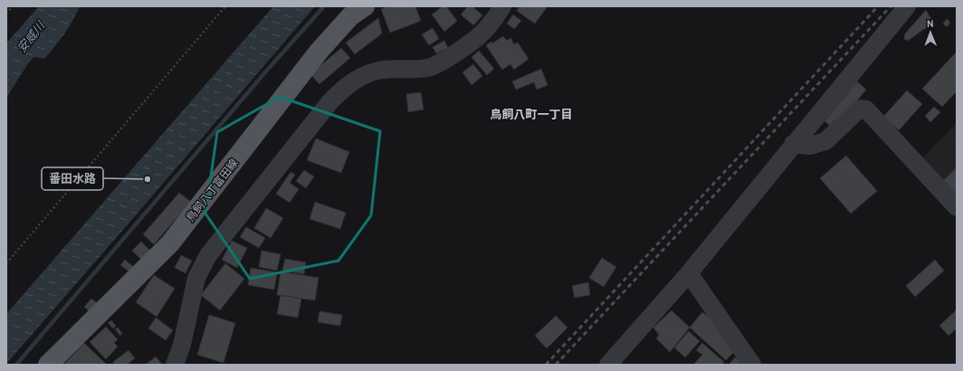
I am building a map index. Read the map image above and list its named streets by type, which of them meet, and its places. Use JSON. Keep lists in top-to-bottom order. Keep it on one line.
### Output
{"streets":{"main road":["鳥飼八丁富田線"]},"districts":["鳥飼八町一丁目"],"water":["安威川"],"places":["番田水路"],"north":"top"}
